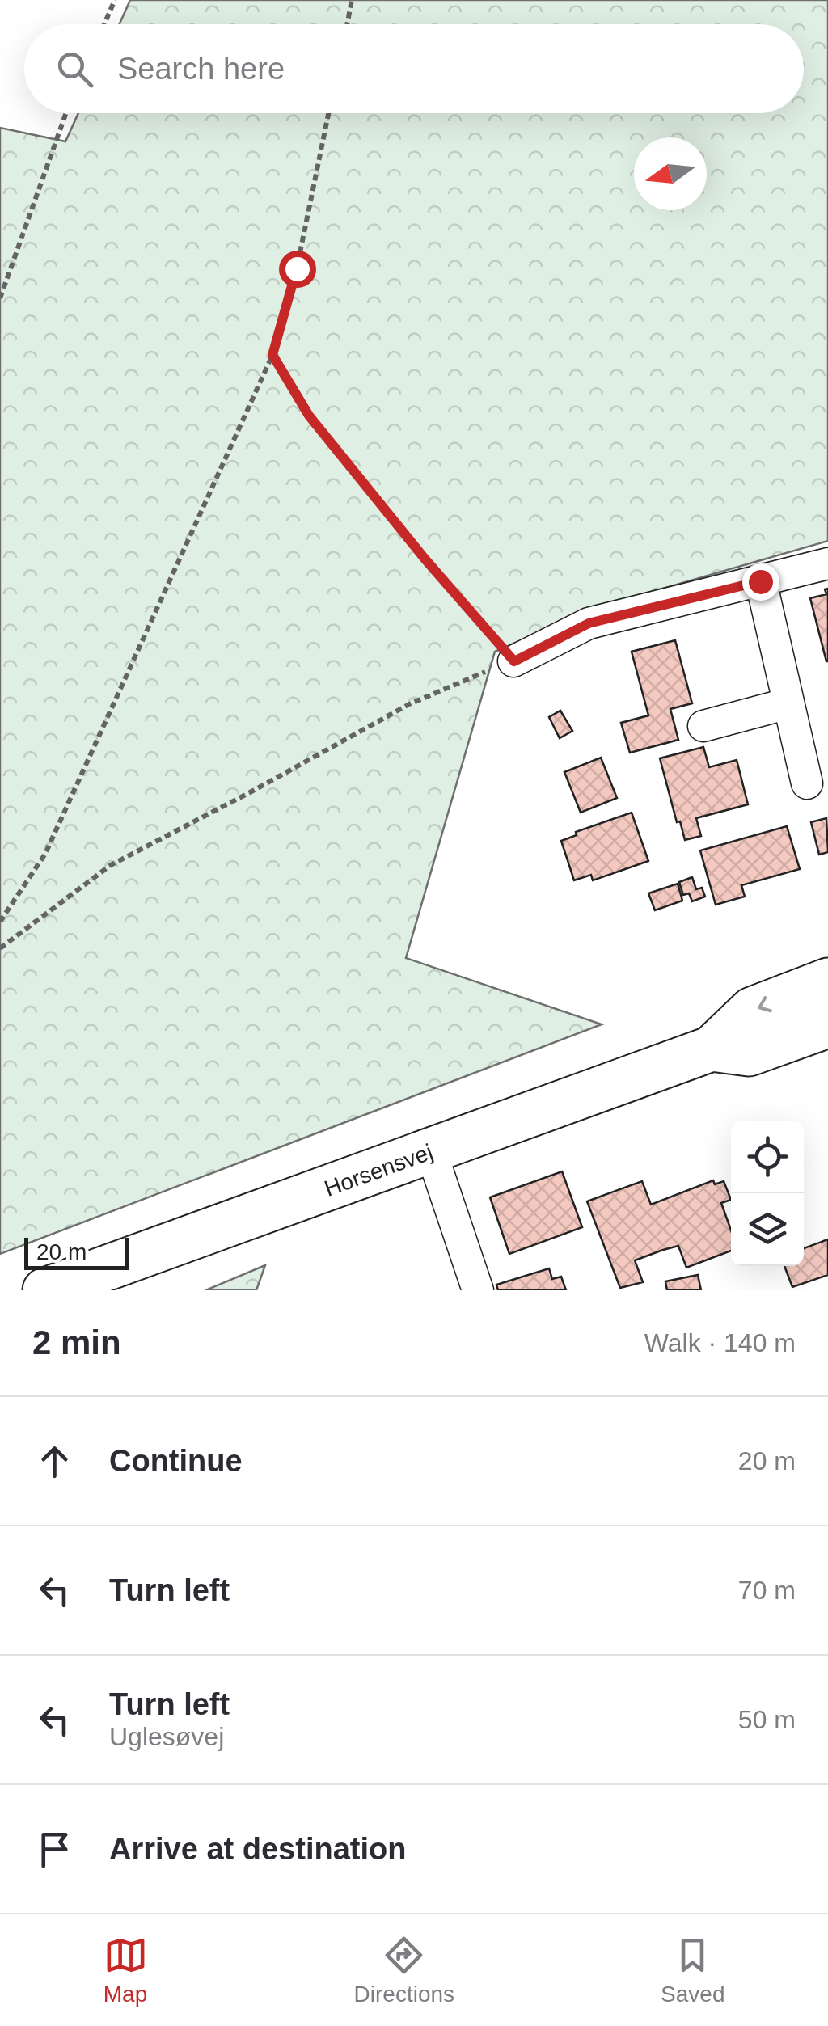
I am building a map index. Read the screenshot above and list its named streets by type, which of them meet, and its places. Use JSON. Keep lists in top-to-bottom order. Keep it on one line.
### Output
{"streets":{"main road":["Horsensvej"]},"scale_bar":"20 m","north":"left","page":{"search":"Search here","scale":"20 m","heading":["2 min","Walk · 140 m"],"list":[["Continue","20 m"],["Turn left","70 m"],["Turn left","Uglesøvej","50 m"],"Arrive at destination"],"nav":["Map","Directions","Saved"]}}
